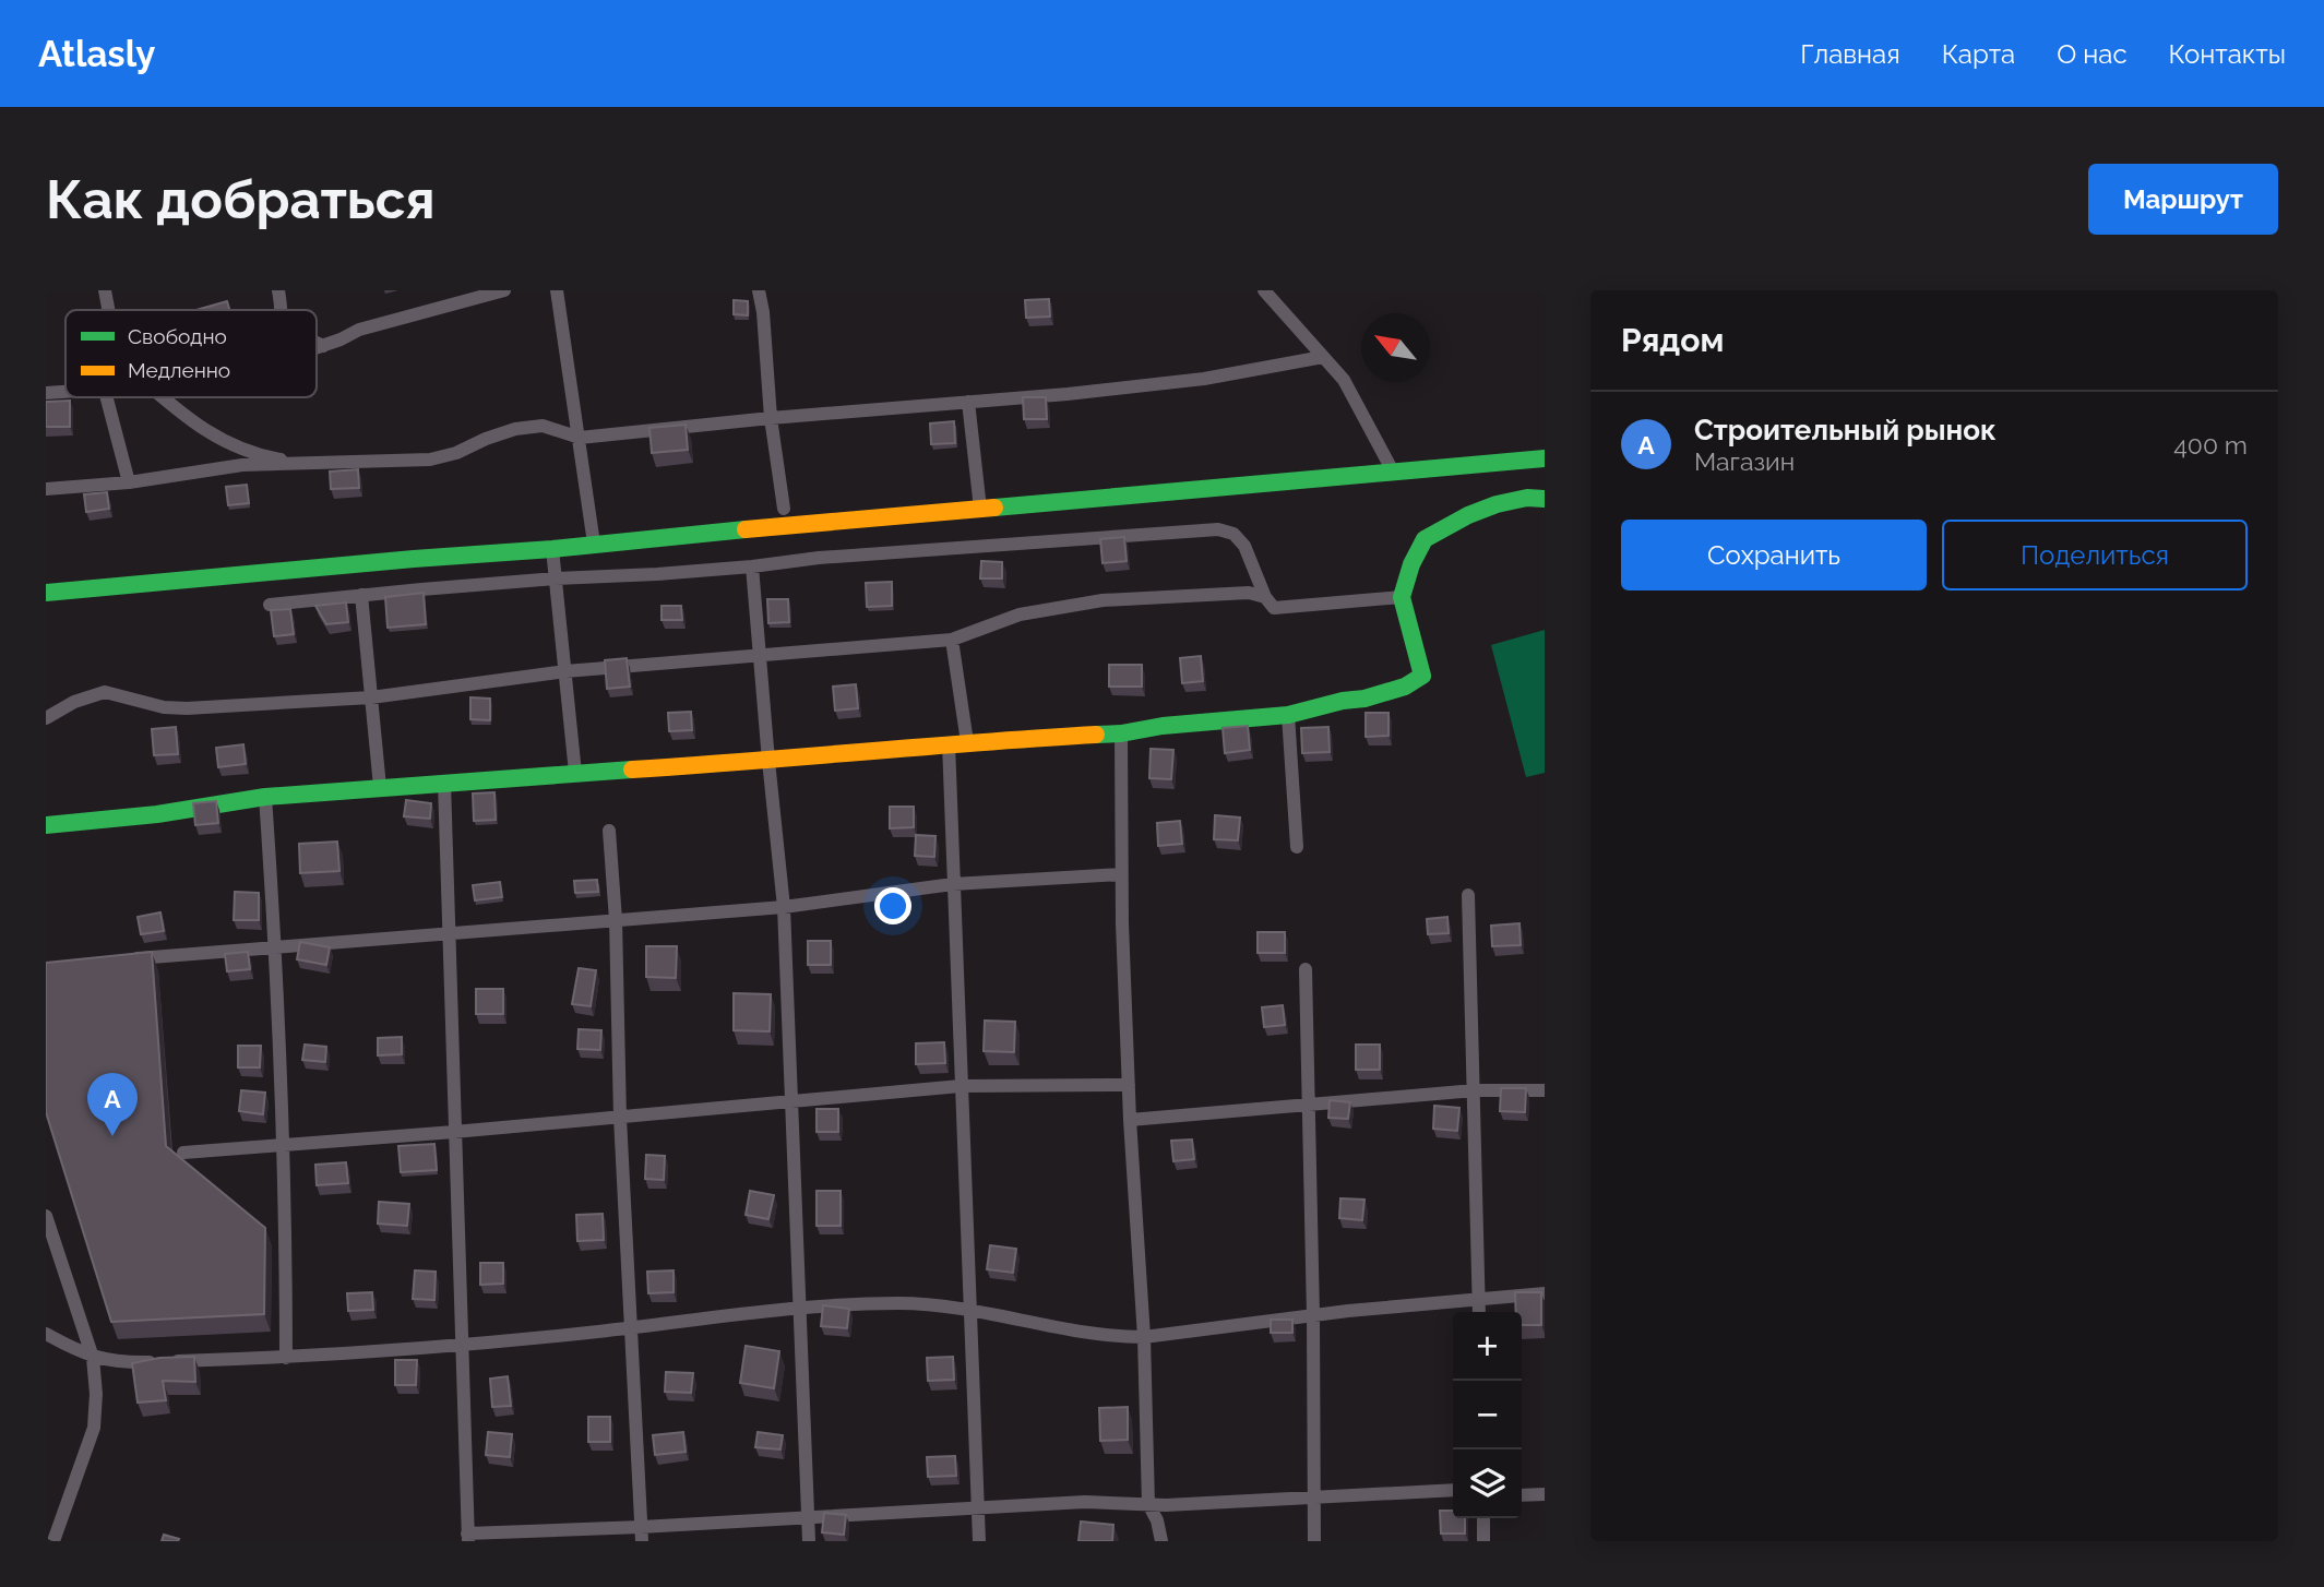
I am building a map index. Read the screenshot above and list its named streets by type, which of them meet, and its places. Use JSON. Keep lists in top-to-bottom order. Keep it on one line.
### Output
{"legend":["Свободно","Медленно"],"north":"top left","page":{"header":"Atlasly","nav":["Главная","Карта","О нас","Контакты"],"buttons":["Маршрут",["Сохранить","Поделиться"]],"title":"Как добраться","heading":"Рядом","list":[{"mark":"A","name":"Строительный рынок","note":"Магазин","value":"400 m"}],"pins":"A","map_buttons":["+","−"]}}
